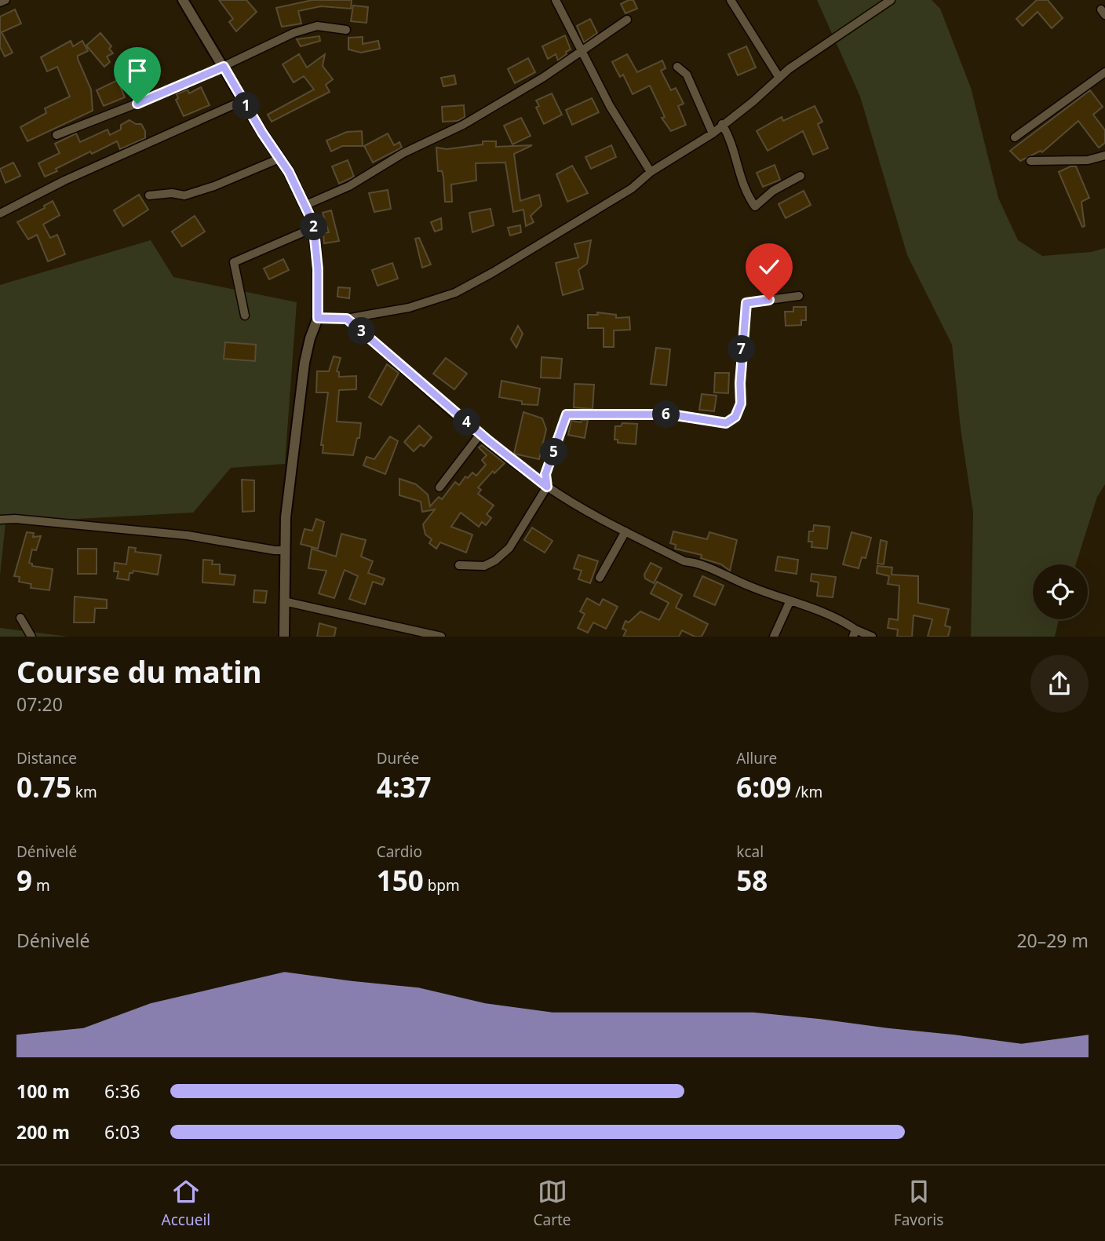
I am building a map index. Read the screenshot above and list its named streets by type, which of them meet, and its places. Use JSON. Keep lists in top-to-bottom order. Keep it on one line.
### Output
{"page":{"pins":["1","2","3","7","6","4","5"],"heading":["Course du matin","07:20"],"stats":[["Distance","0.75 km"],["Durée","4:37"],["Allure","6:09 /km"],["Dénivelé","9 m"],["Cardio","150 bpm"],["kcal","58"]],"chart":["Dénivelé","20–29 m"],"list":[{"name":"100 m","note":"6:36"},{"name":"200 m","note":"6:03"}],"tabs":["Accueil","Carte","Favoris"]}}
